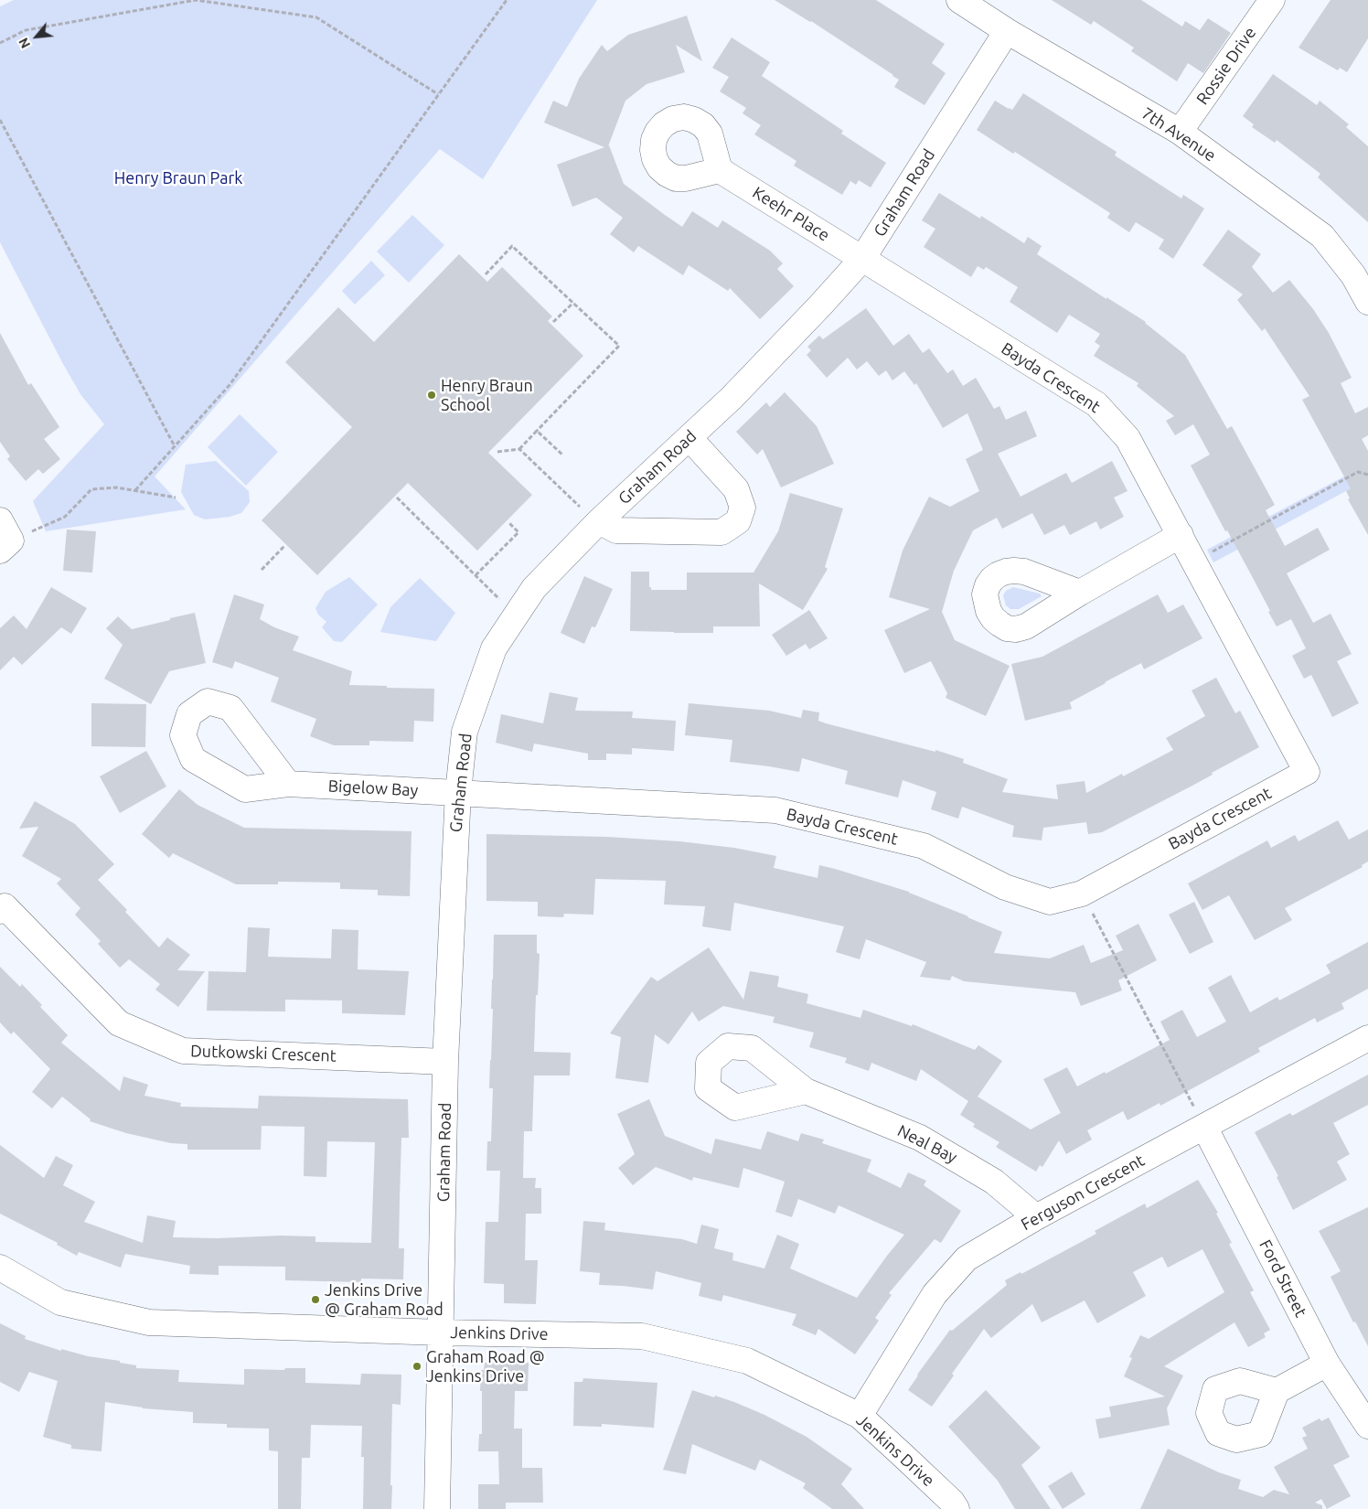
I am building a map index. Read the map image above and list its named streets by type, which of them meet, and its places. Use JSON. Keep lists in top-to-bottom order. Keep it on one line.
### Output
{"streets":{"street":["Rossie Drive","7th Avenue","Graham Road","Keehr Place","Bayda Crescent","Bigelow Bay","Dutkowski Crescent","Neal Bay","Ferguson Crescent","Ford Street","Jenkins Drive"]},"crossings":[["Rossie Drive","7th Avenue"],["7th Avenue","Graham Road"],["Graham Road","Keehr Place"],["Graham Road","Bayda Crescent"],["Graham Road","Bigelow Bay"],["Graham Road","Dutkowski Crescent"],["Graham Road","Jenkins Drive"],["Keehr Place","Bayda Crescent"],["Bayda Crescent","Bigelow Bay"],["Neal Bay","Ferguson Crescent"],["Ferguson Crescent","Ford Street"],["Ferguson Crescent","Jenkins Drive"]],"parks":["Henry Braun Park"],"places":["Henry Braun School","Jenkins Drive @ Graham Road","Graham Road @ Jenkins Drive"],"north":"bottom left"}
